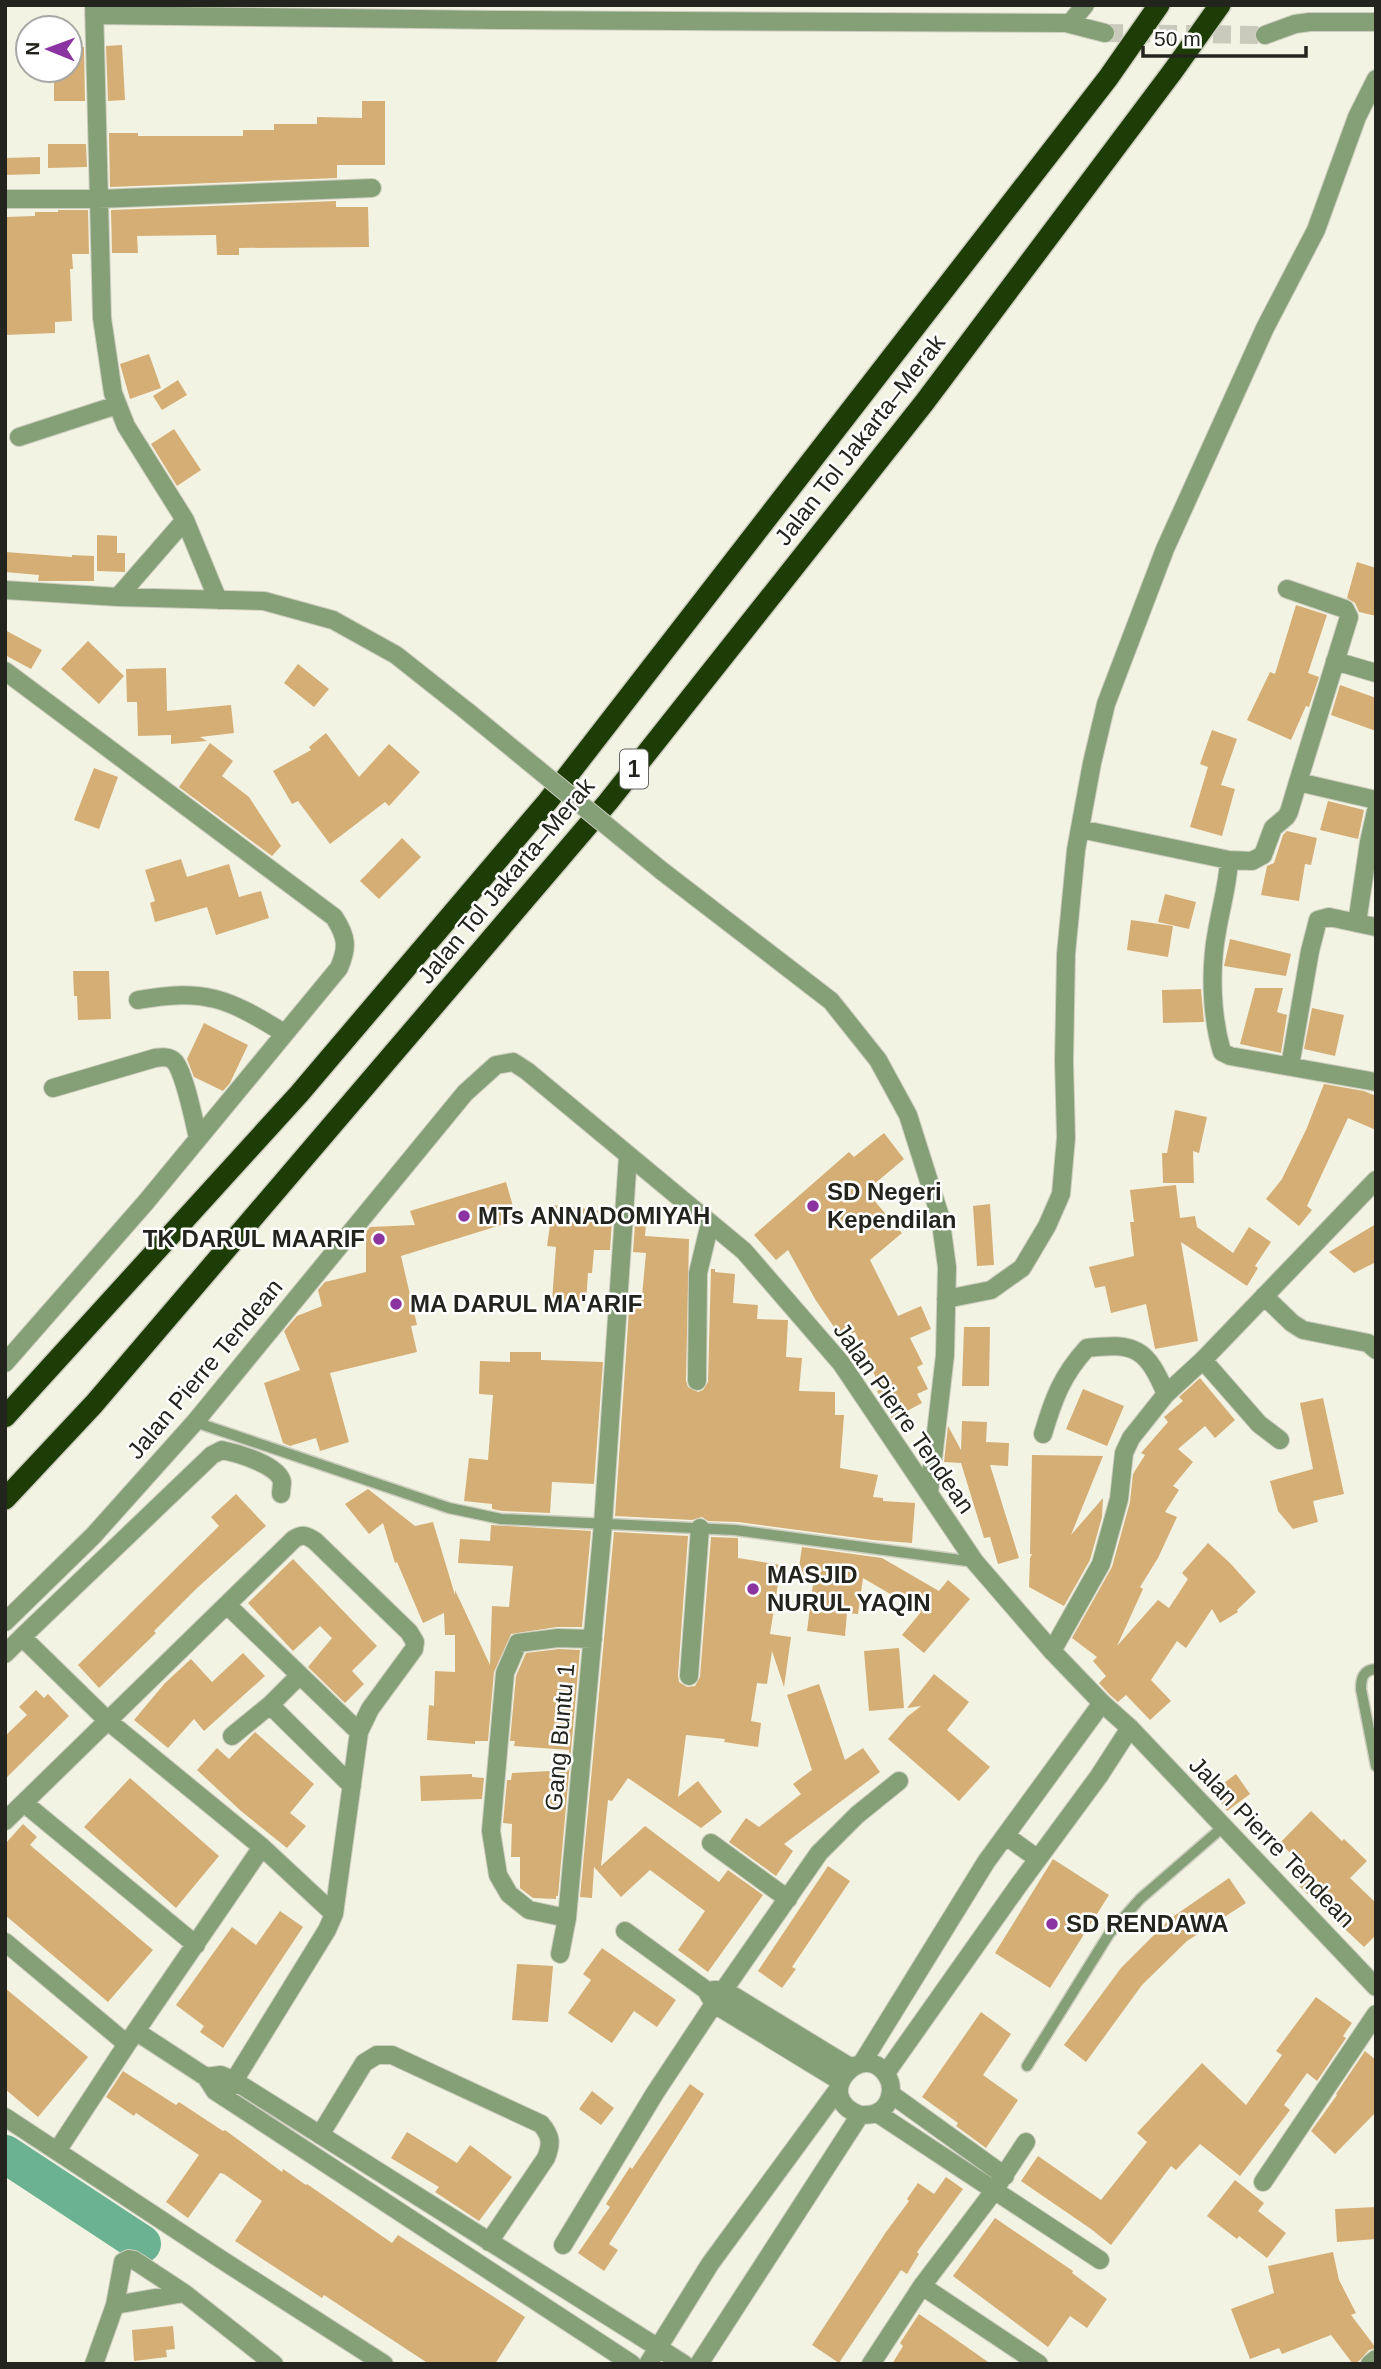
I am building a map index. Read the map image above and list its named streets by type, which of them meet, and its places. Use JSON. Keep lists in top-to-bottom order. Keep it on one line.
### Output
{"streets":{"highway":["Jalan Tol Jakarta–Merak","1"],"street":["Jalan Pierre Tendean","Gang Buntu 1"]},"crossings":[["Jalan Pierre Tendean","Gang Buntu 1"]],"places":["SD Negeri Kependilan","MTs ANNADOMIYAH","TK DARUL MAARIF","MA DARUL MA'ARIF","MASJID NURUL YAQIN","SD RENDAWA"],"scale_bar":"50 m","north":"left"}
